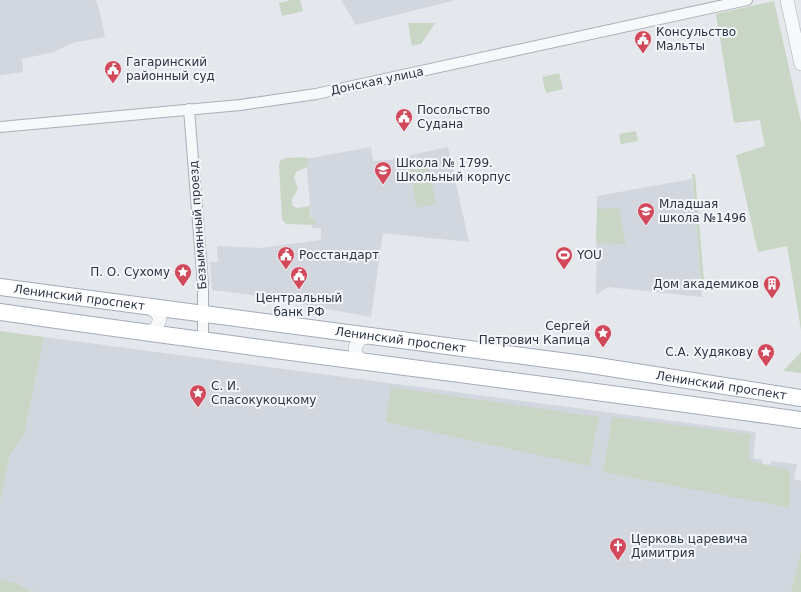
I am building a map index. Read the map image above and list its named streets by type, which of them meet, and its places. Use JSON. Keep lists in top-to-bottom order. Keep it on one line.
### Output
{"streets":{"main road":["Ленинский проспект"],"street":["Донская улица","Безымянный проезд"]},"crossings":[["Донская улица","Безымянный проезд"],["Безымянный проезд","Ленинский проспект"]],"places":{"public building":["Консульство Мальты","Гагаринский районный суд","Посольство Судана","Росстандарт","Центральный банк РФ"],"school or university":["Школа № 1799. Школьный корпус","Младшая школа №1496"],"sports":["YOU"],"place":["П. О. Сухому","Сергей Петрович Капица","С.А. Худякову","С. И. Спасокукоцкому"],"building":["Дом академиков"],"church":["Церковь царевича Димитрия"]}}
